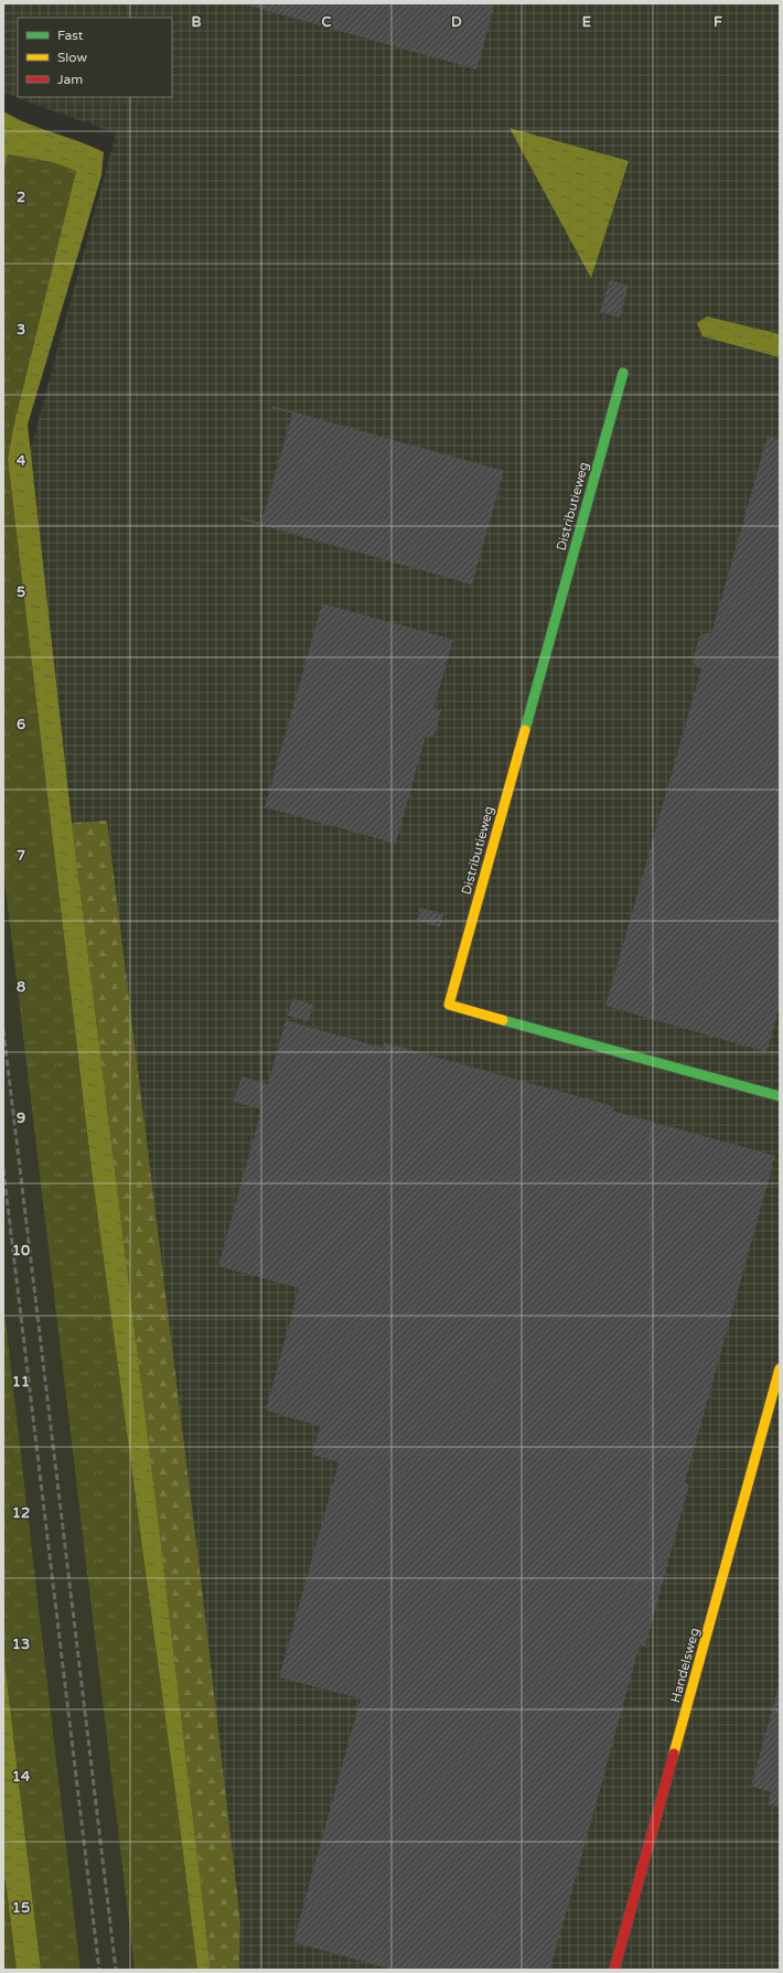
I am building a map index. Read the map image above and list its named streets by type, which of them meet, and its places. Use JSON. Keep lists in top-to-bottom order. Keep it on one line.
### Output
{"streets":{"street":["Distributieweg","Handelsweg"]},"legend":["Fast","Slow","Jam"],"grid":{"columns":["B","C","D","E","F"],"rows":["2","3","4","5","6","7","8","9","10","11","12","13","14","15"]}}
